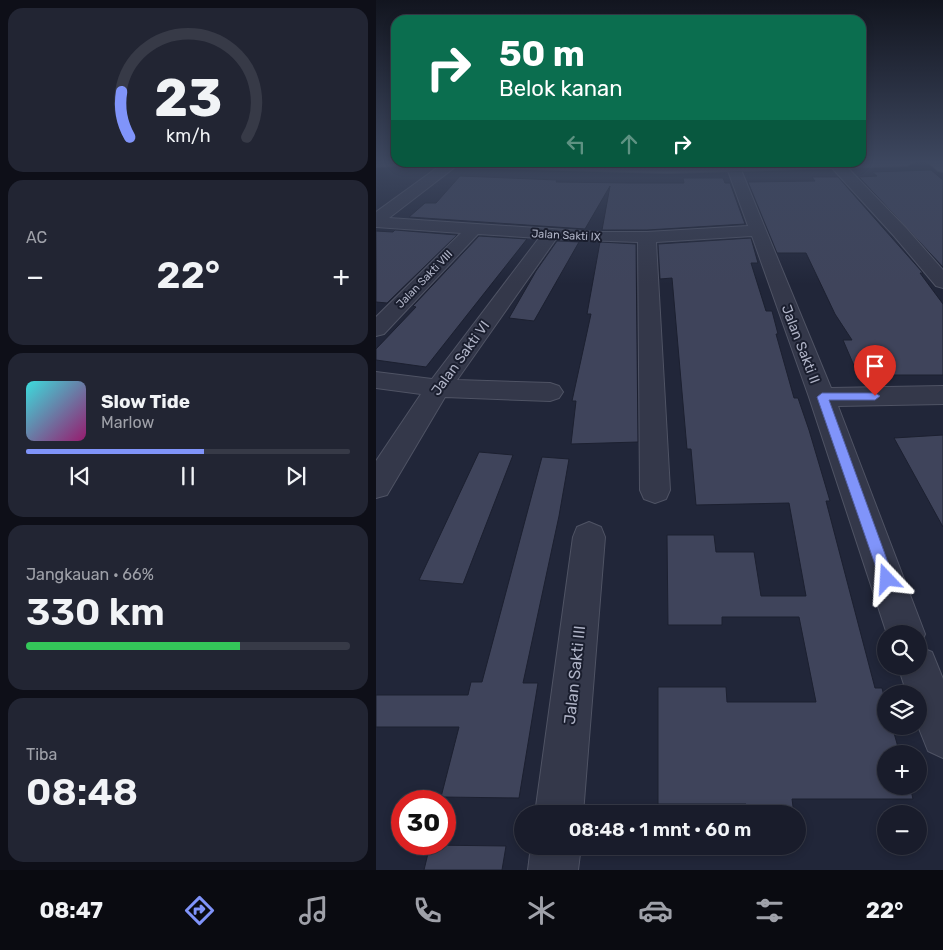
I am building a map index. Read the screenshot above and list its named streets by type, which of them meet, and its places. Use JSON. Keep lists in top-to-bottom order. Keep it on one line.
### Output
{"streets":{"street":["Jalan Sakti IX","Jalan Sakti VIII","Jalan Sakti II","Jalan Sakti VI","Jalan Sakti III"]},"crossings":[["Jalan Sakti IX","Jalan Sakti VIII"],["Jalan Sakti IX","Jalan Sakti II"],["Jalan Sakti IX","Jalan Sakti VI"]],"page":{"turn":["50 m","Belok kanan"],"tile":["AC",["Jangkauan · 66%","330 km"],["Tiba","08:48"]],"heat":["−","22°","+"],"song":["Slow Tide","Marlow"],"map_buttons":["+","−"],"limit":"30","trip":"08:48 · 1 mnt · 60 m","tabs":["08:47","22°"],"gauge":["23","km/h"]}}
